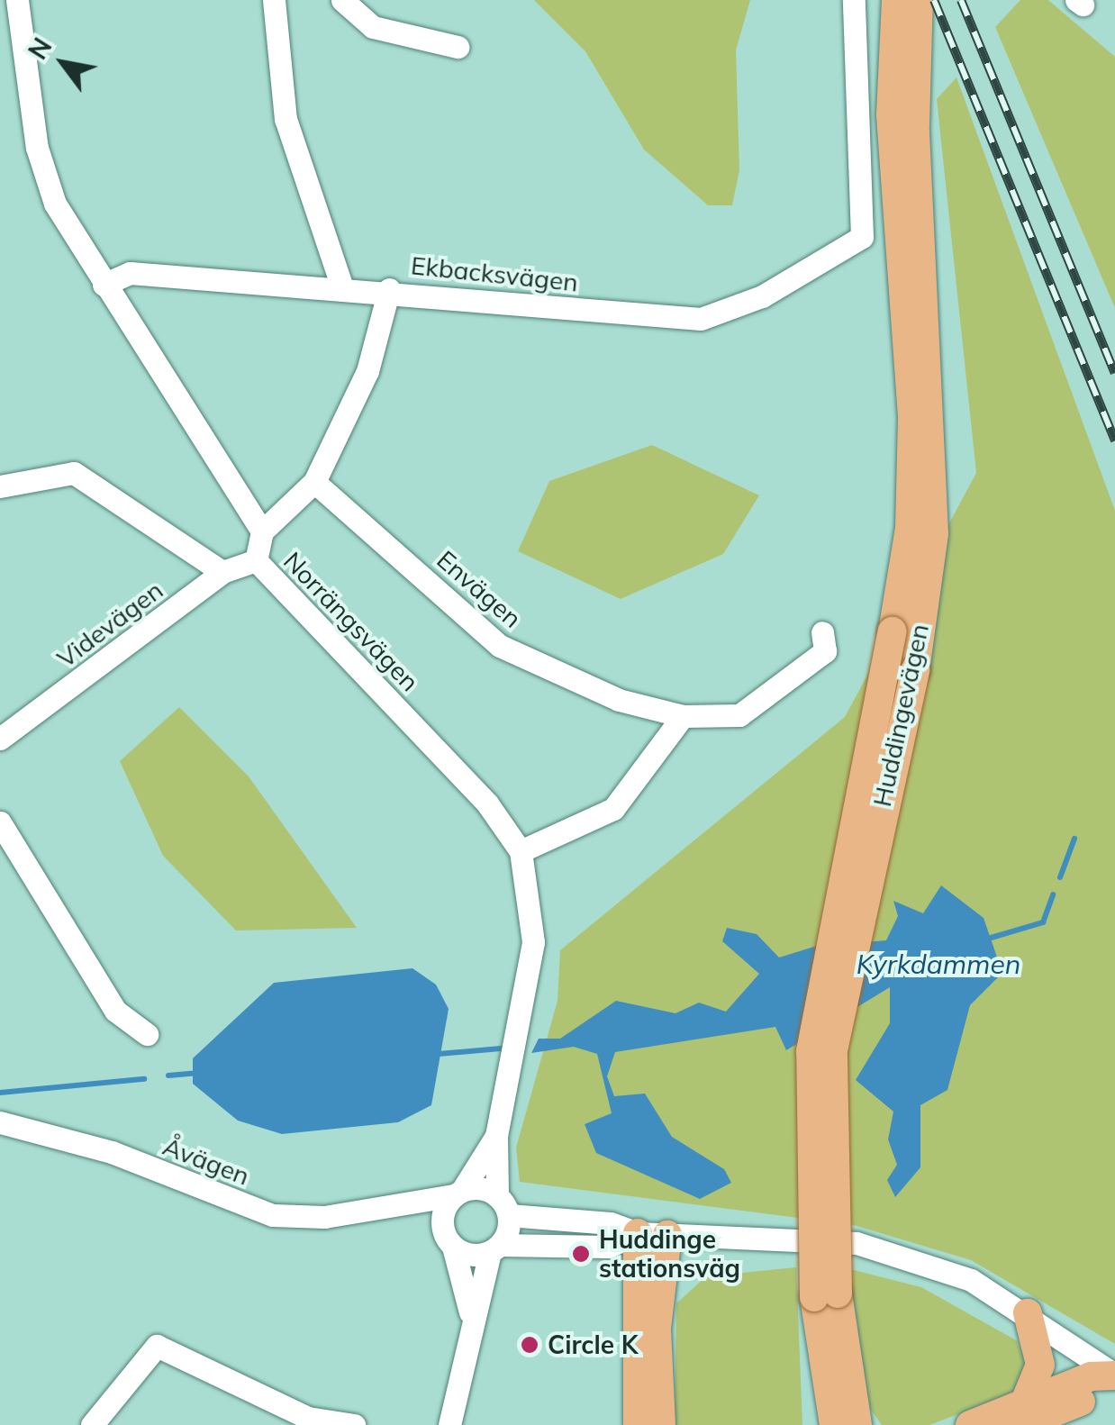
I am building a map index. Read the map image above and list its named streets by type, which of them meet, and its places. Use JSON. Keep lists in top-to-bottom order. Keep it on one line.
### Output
{"streets":{"main road":["Huddingevägen"],"street":["Ekbacksvägen","Envägen","Norrängsvägen","Videvägen","Åvägen"]},"crossings":[["Ekbacksvägen","Norrängsvägen"],["Norrängsvägen","Videvägen"],["Norrängsvägen","Åvägen"]],"water":["Kyrkdammen"],"places":["Huddinge stationsväg","Circle K"],"north":"top left"}
